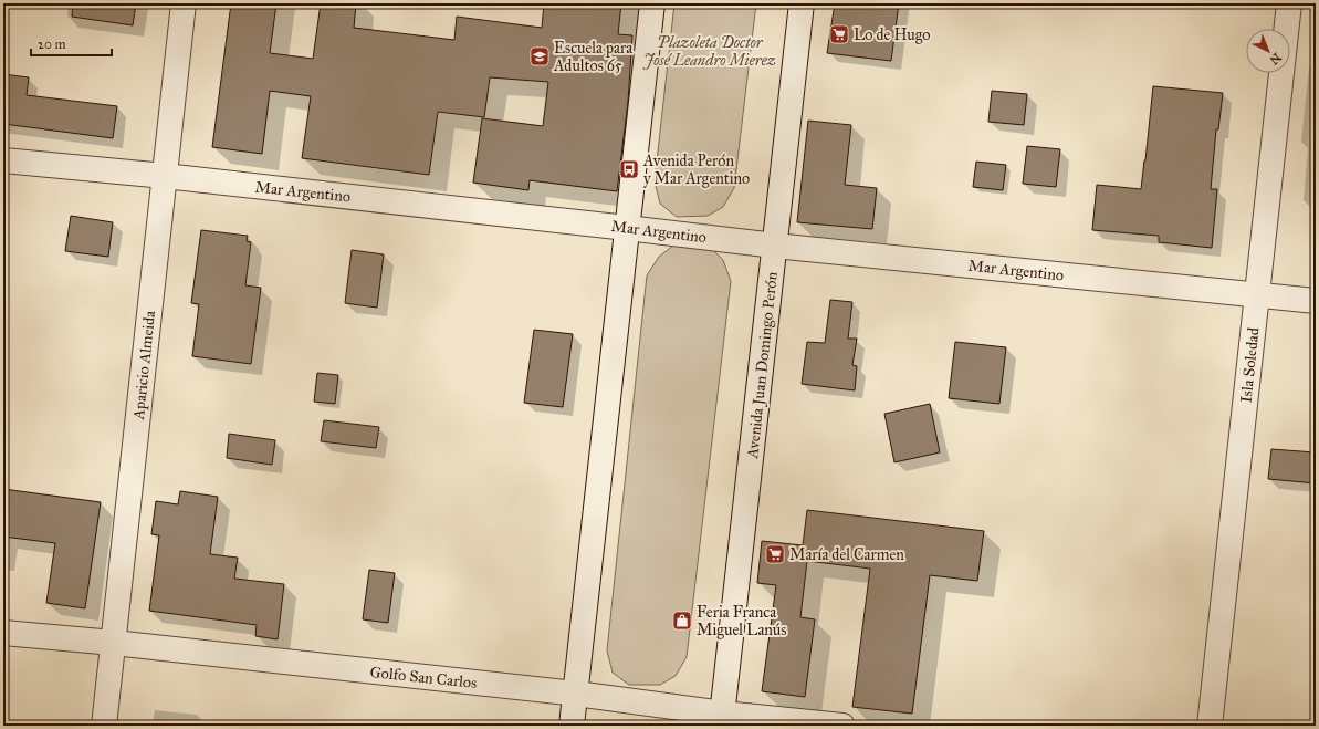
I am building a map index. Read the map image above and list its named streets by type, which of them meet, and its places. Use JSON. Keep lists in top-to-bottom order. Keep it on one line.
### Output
{"streets":{"street":["Mar Argentino","Aparicio Almeida","Avenida Juan Domingo Perón","Isla Soledad","Golfo San Carlos"]},"crossings":[["Mar Argentino","Aparicio Almeida"],["Mar Argentino","Avenida Juan Domingo Perón"],["Mar Argentino","Isla Soledad"],["Aparicio Almeida","Golfo San Carlos"],["Avenida Juan Domingo Perón","Golfo San Carlos"]],"parks":["Plazoleta Doctor José Leandro Mierez"],"places":{"supermarket":["Lo de Hugo","María del Carmen"],"school or university":["Escuela para Adultos 65"],"bus stop":["Avenida Perón y Mar Argentino"],"shop":["Feria Franca Miguel Lanús"]},"scale_bar":"20 m","north":"bottom right"}
